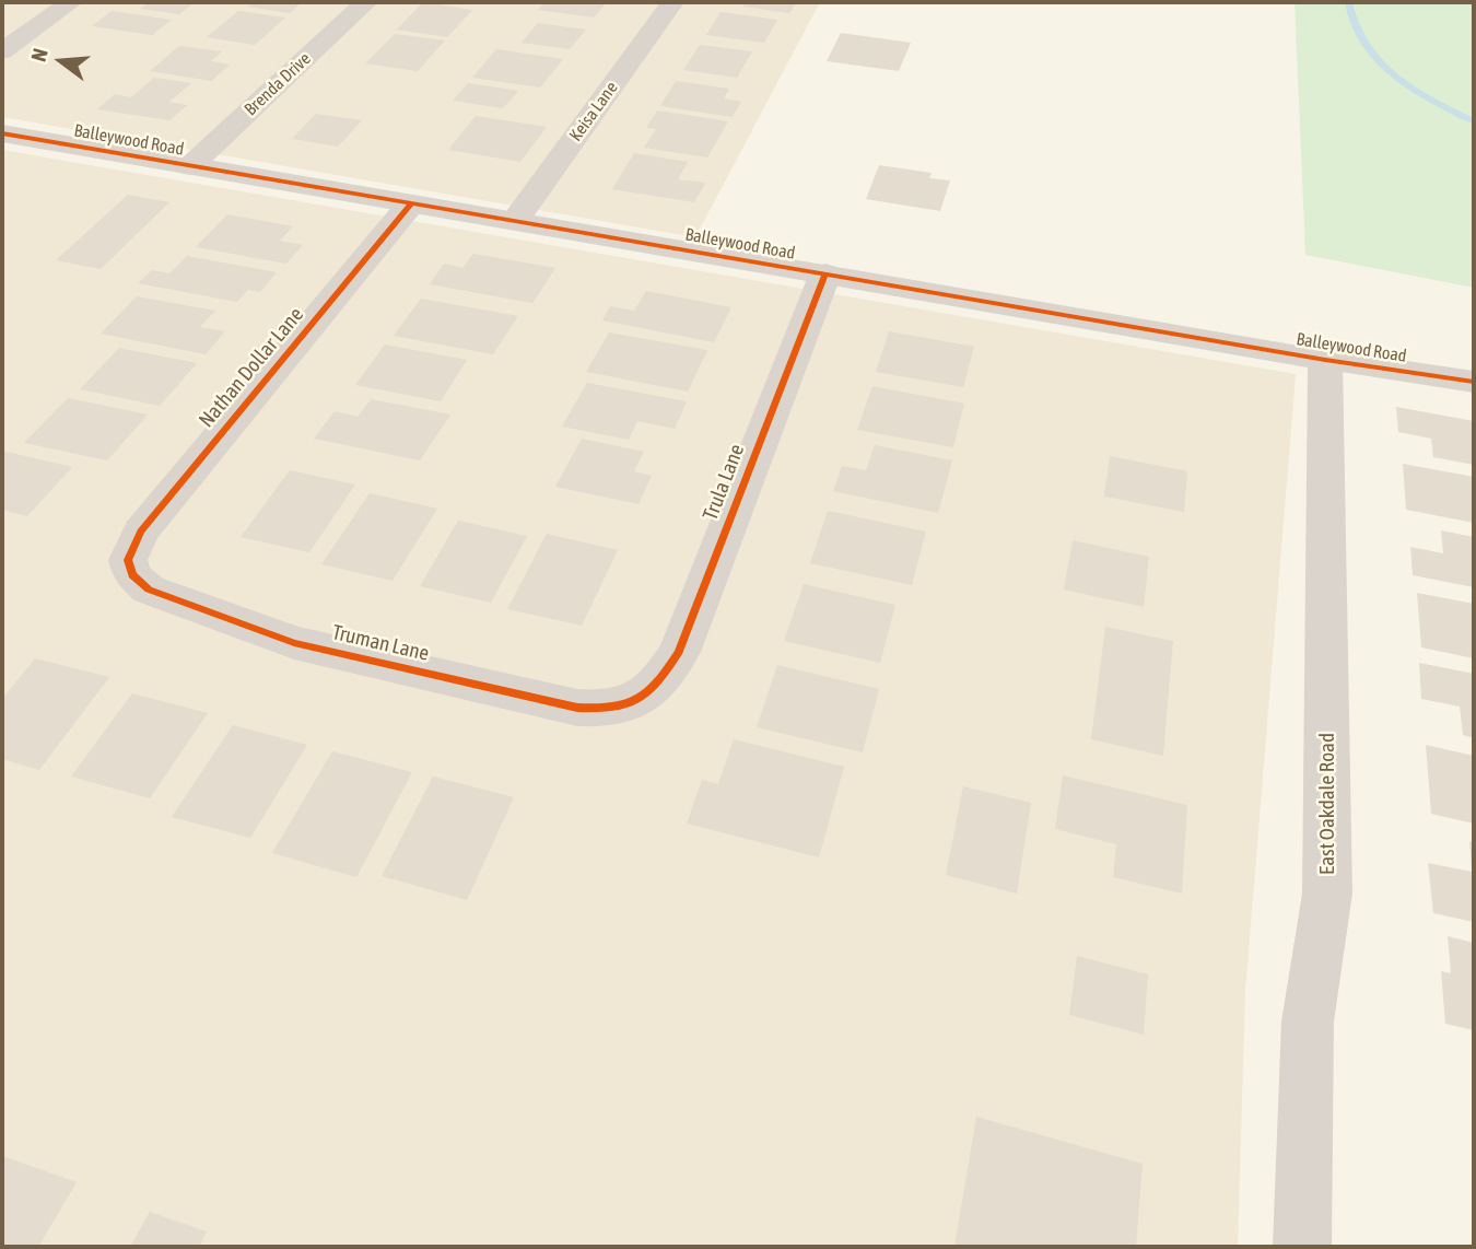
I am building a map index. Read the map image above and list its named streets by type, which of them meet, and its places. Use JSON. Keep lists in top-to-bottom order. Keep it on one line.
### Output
{"streets":{"street":["Brenda Drive","Keisa Lane","Balleywood Road","Nathan Dollar Lane","Trula Lane","Truman Lane","East Oakdale Road"]},"crossings":[["Brenda Drive","Balleywood Road"],["Keisa Lane","Balleywood Road"],["Balleywood Road","Nathan Dollar Lane"],["Balleywood Road","Trula Lane"],["Balleywood Road","East Oakdale Road"],["Nathan Dollar Lane","Truman Lane"],["Trula Lane","Truman Lane"]],"north":"left"}
